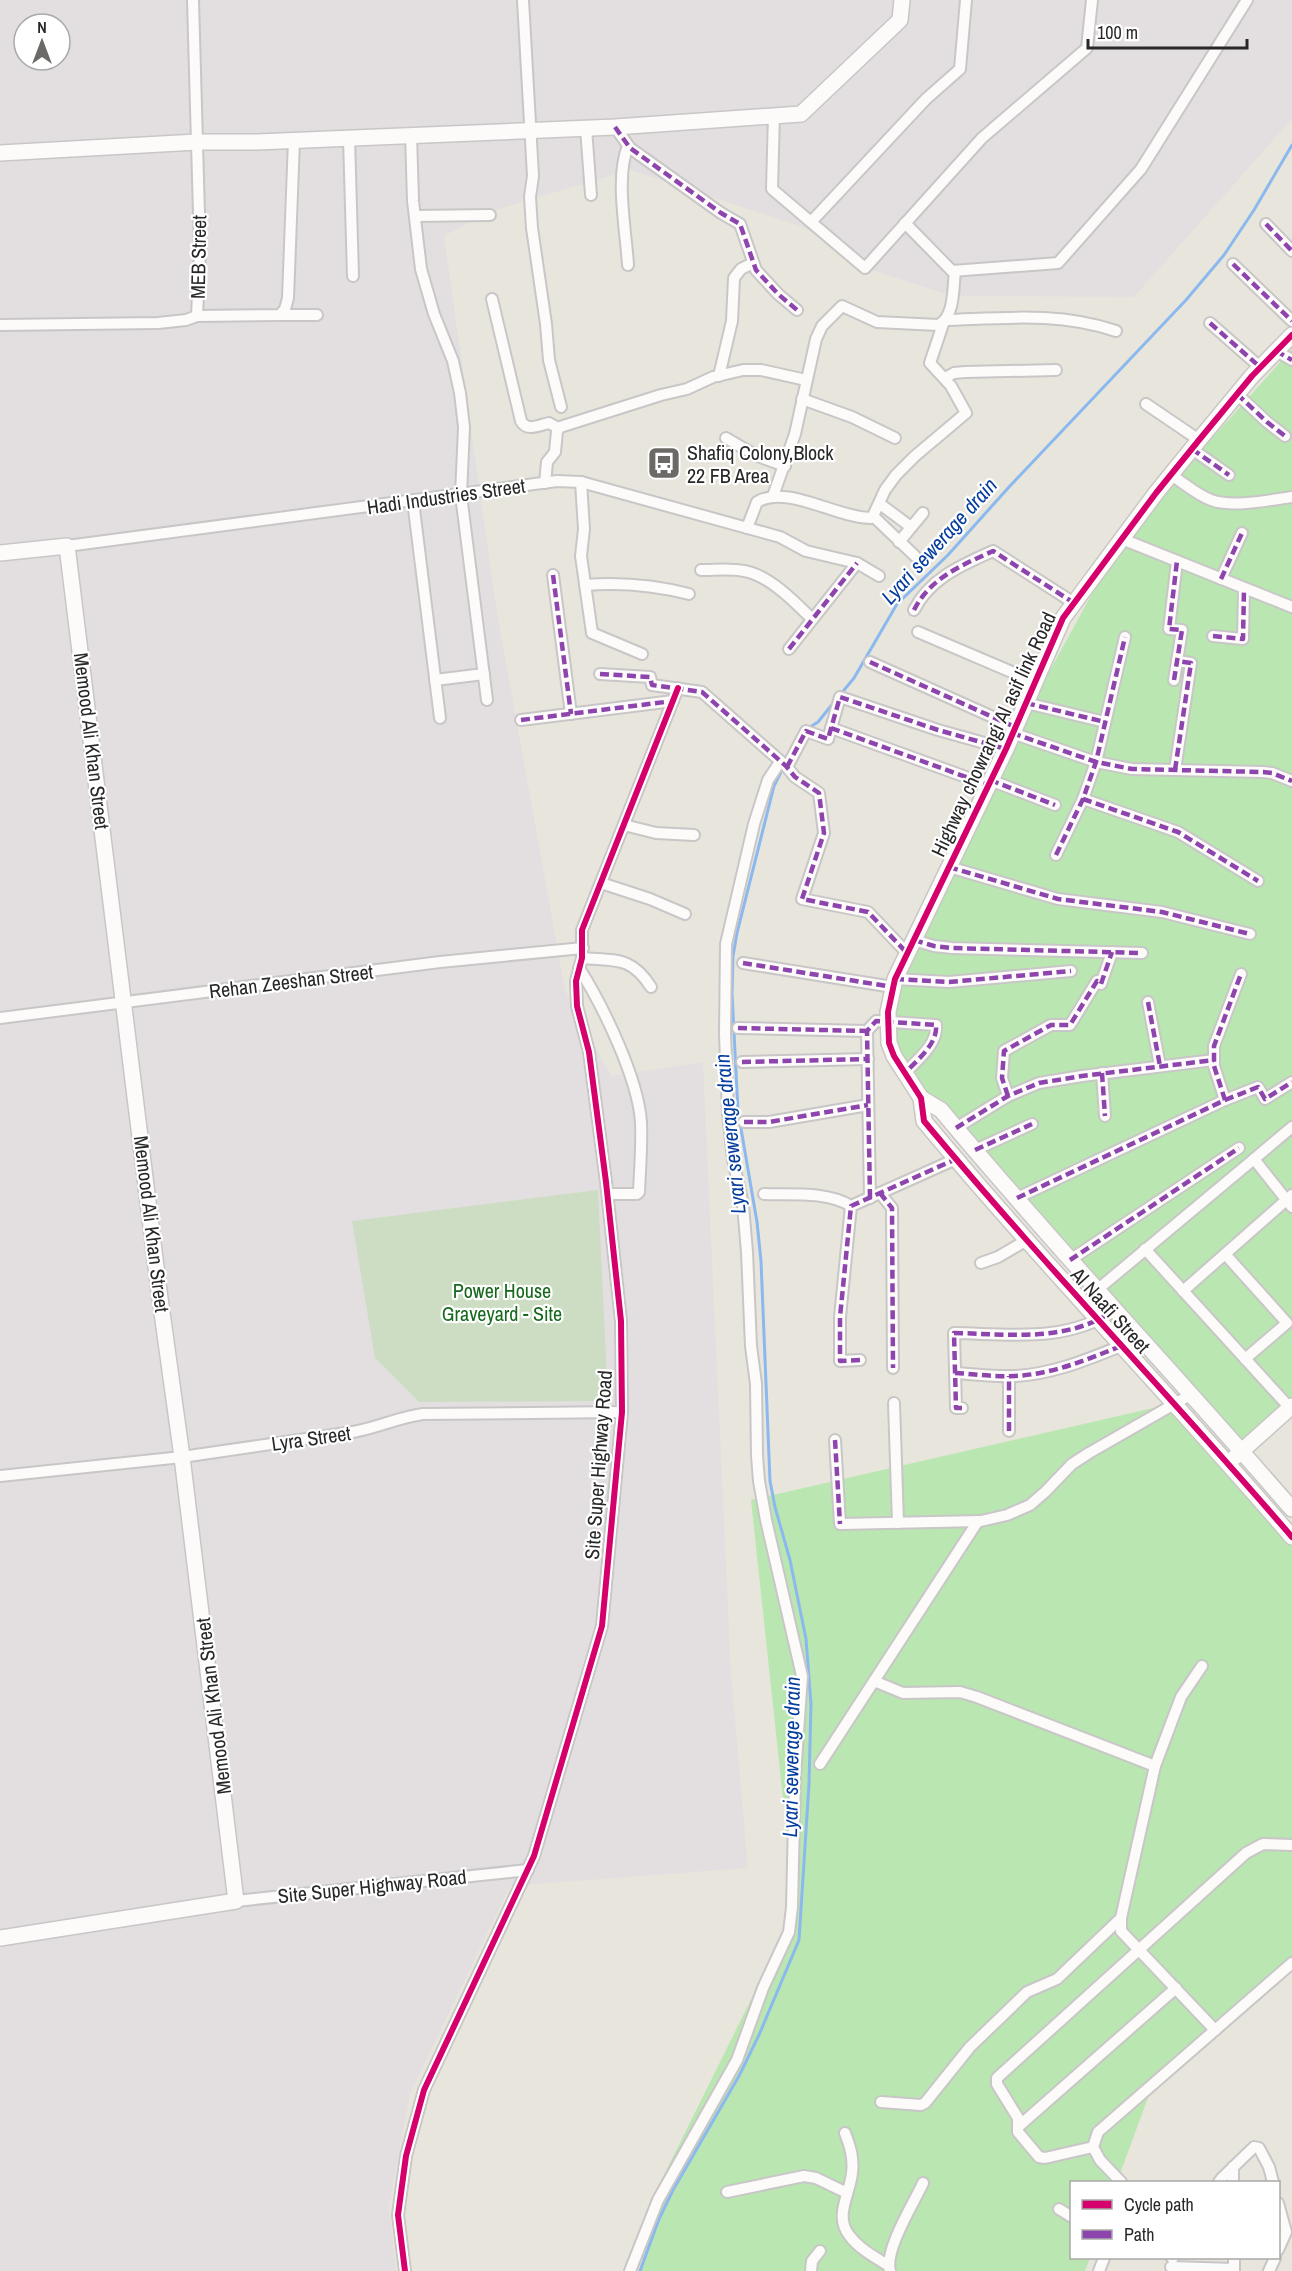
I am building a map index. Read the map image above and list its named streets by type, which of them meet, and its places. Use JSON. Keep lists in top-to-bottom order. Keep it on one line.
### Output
{"streets":{"street":["MEB Street","Hadi Industries Street","Highway chowrangi Al asif link Road","Memood Ali Khan Street","Rehan Zeeshan Street","Al Naafi Street","Lyra Street","Site Super Highway Road"]},"crossings":[["Hadi Industries Street","Memood Ali Khan Street"],["Highway chowrangi Al asif link Road","Al Naafi Street"],["Memood Ali Khan Street","Rehan Zeeshan Street"],["Memood Ali Khan Street","Lyra Street"],["Memood Ali Khan Street","Site Super Highway Road"],["Rehan Zeeshan Street","Site Super Highway Road"],["Lyra Street","Site Super Highway Road"]],"water":["Lyari sewerage drain"],"parks":["Power House Graveyard - Site"],"places":{"bus stop":["Shafiq Colony,Block 22 FB Area"]},"legend":["Cycle path","Path"],"scale_bar":"100 m","north":"top"}
